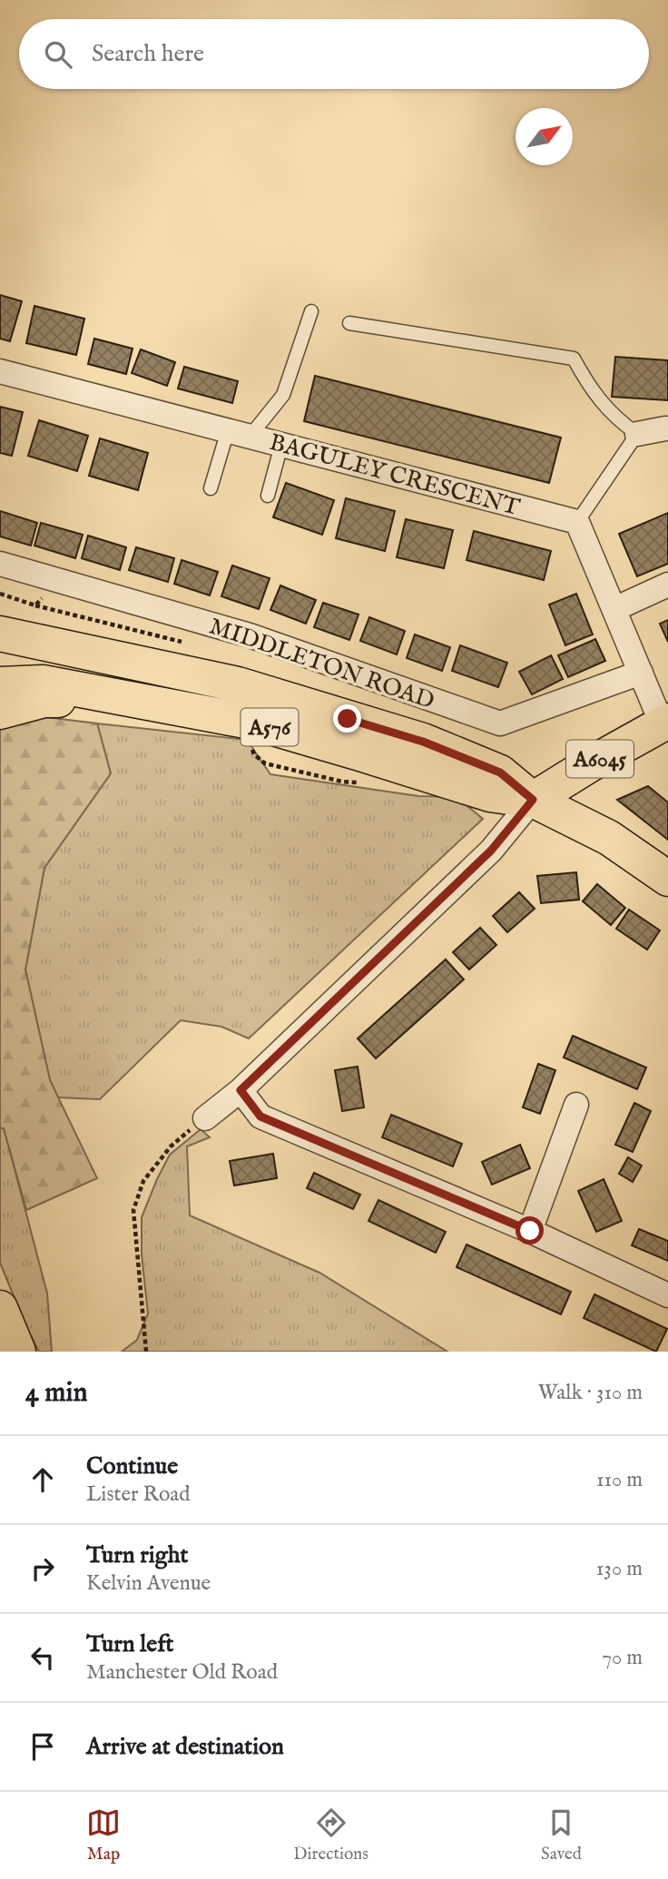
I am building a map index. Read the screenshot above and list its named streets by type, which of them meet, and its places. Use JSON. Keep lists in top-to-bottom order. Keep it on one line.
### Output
{"streets":{"main road":["A576","A6045"],"street":["BAGULEY CRESCENT","MIDDLETON ROAD"]},"crossings":[["A576","A6045"]],"north":"top right","page":{"search":"Search here","heading":["4 min","Walk · 310 m"],"list":[["Continue","Lister Road","110 m"],["Turn right","Kelvin Avenue","130 m"],["Turn left","Manchester Old Road","70 m"],"Arrive at destination"],"nav":["Map","Directions","Saved"]}}
